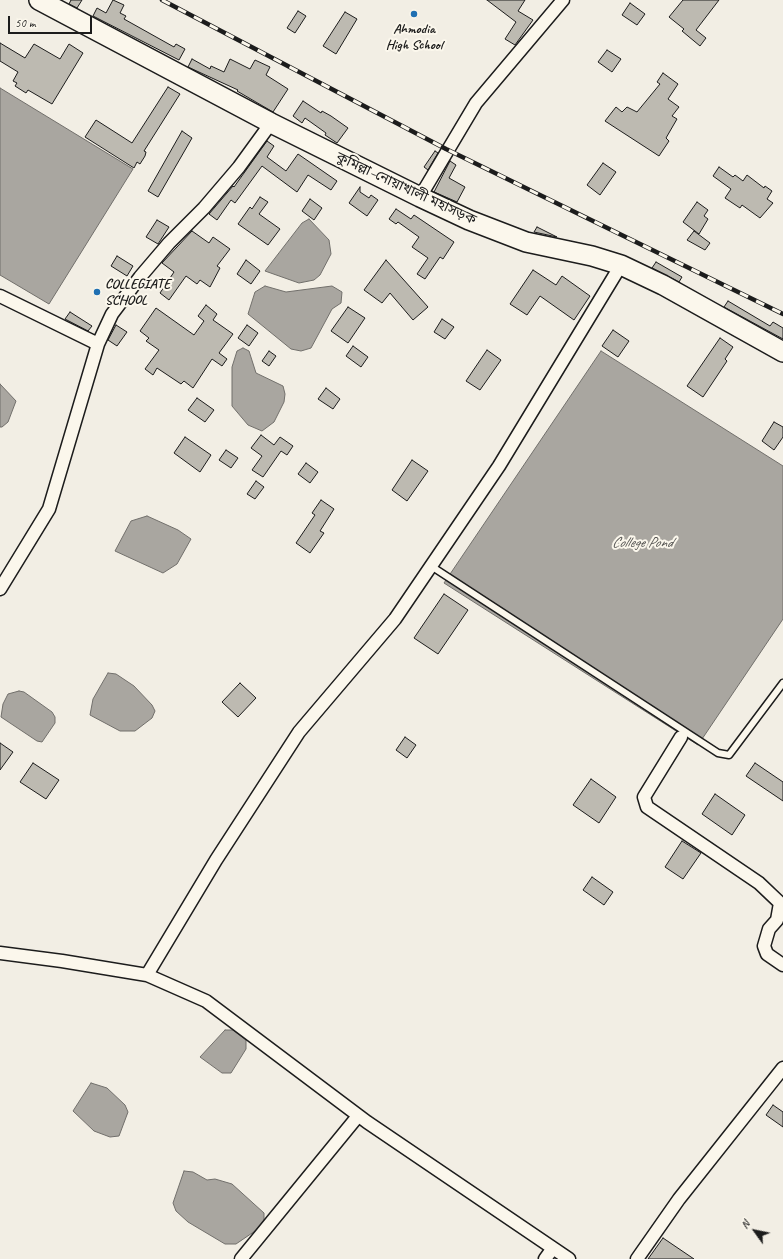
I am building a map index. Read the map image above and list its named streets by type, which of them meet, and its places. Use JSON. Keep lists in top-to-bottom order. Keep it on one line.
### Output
{"streets":{"highway":["কুমিল্লা–নোয়াখালী মহাসড়ক"]},"water":["College Pond"],"places":["Ahmodia High School","COLLEGIATE SCHOOL"],"scale_bar":"50 m","north":"top left"}
